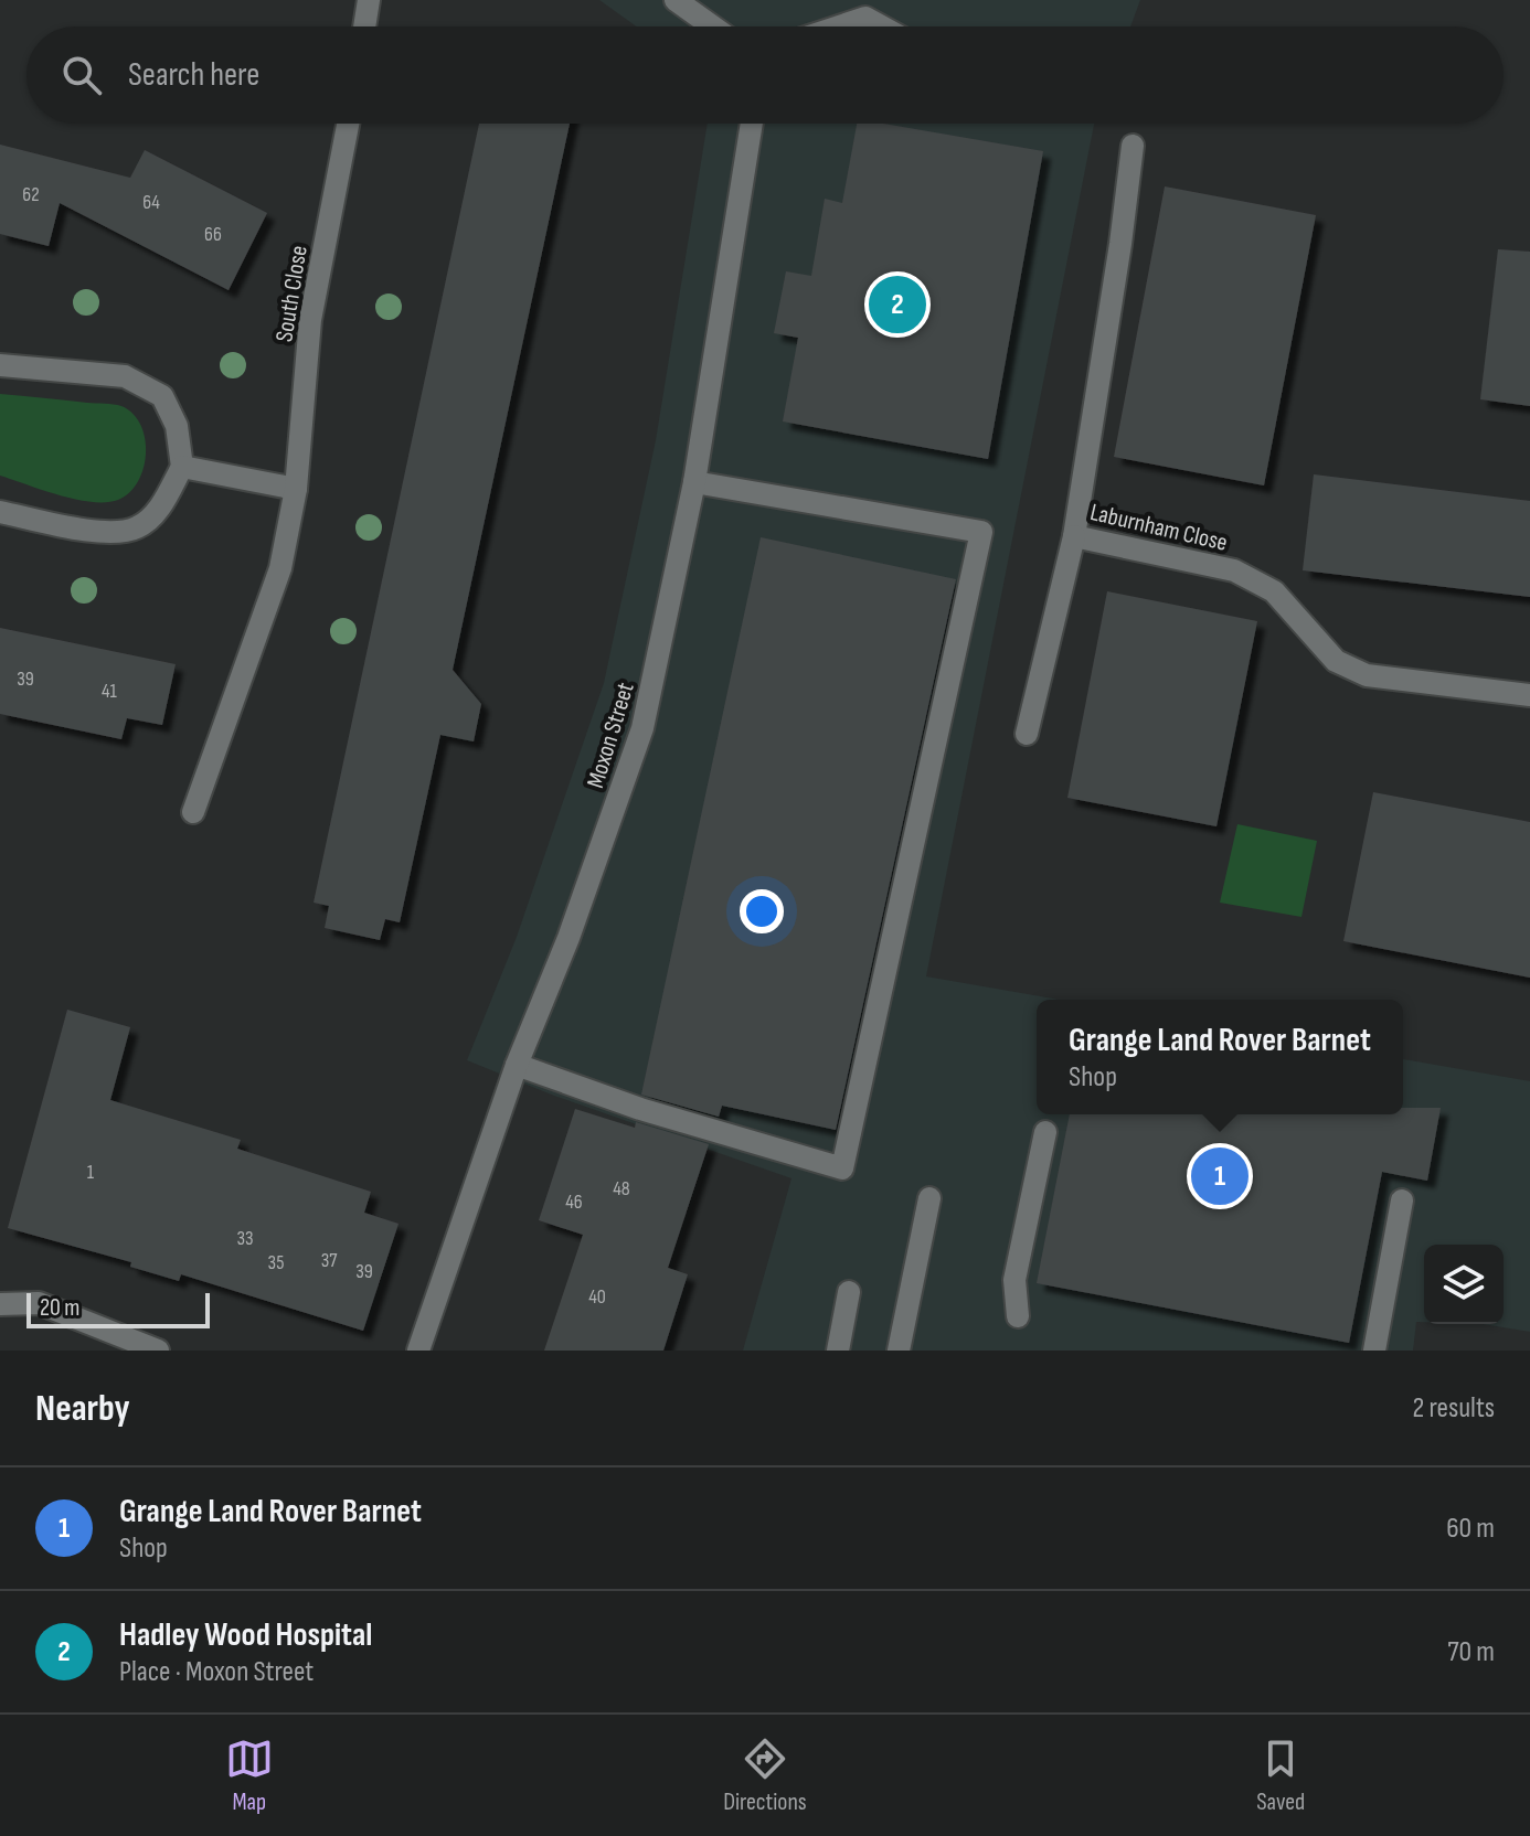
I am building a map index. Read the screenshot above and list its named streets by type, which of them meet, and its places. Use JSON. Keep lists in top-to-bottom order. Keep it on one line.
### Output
{"streets":{"street":["South Close","Laburnham Close","Moxon Street"]},"house_numbers":["62","64","66","39","41","1","48","46","33","37","35","39","40"],"scale_bar":"20 m","page":{"search":"Search here","pins":["2","1"],"popup":["Grange Land Rover Barnet","Shop"],"scale":"20 m","heading":["Nearby","2 results"],"list":[{"mark":"1","name":"Grange Land Rover Barnet","note":"Shop","value":"60 m"},{"mark":"2","name":"Hadley Wood Hospital","note":"Place · Moxon Street","value":"70 m"}],"nav":["Map","Directions","Saved"]}}
